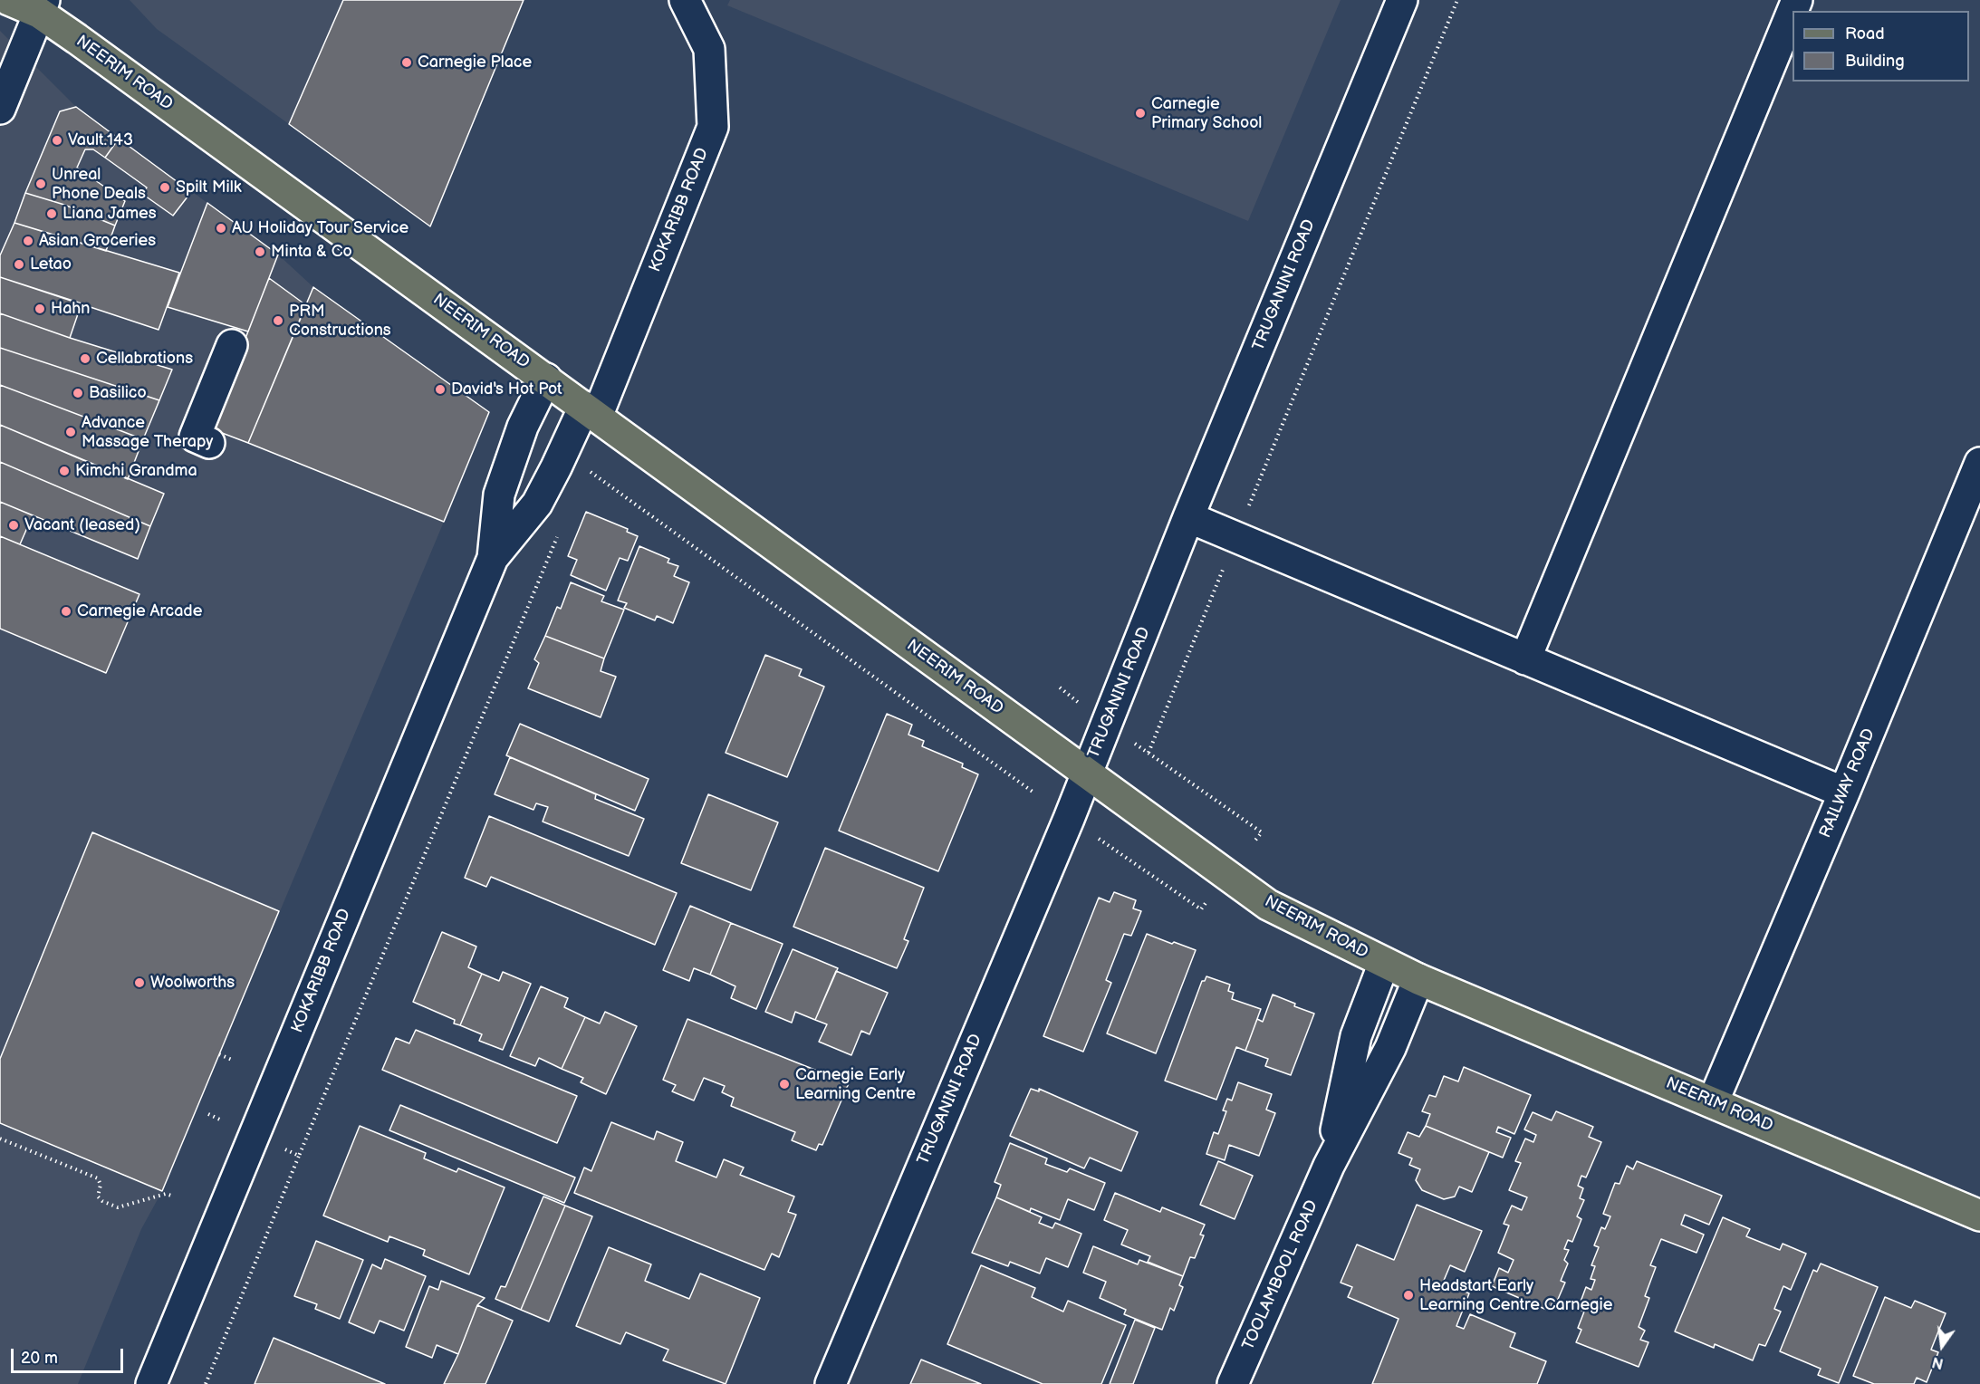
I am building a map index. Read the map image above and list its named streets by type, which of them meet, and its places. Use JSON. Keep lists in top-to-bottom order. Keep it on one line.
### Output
{"streets":{"main road":["NEERIM ROAD"],"street":["KOKARIBB ROAD","TRUGANINI ROAD","RAILWAY ROAD","TOOLAMBOOL ROAD"]},"crossings":[["NEERIM ROAD","KOKARIBB ROAD"],["NEERIM ROAD","TRUGANINI ROAD"],["NEERIM ROAD","RAILWAY ROAD"],["NEERIM ROAD","TOOLAMBOOL ROAD"]],"places":["Carnegie Place","Carnegie Primary School","Vault.143","Unreal Phone Deals","Spilt Milk","Liana James","AU Holiday Tour Service","Asian Groceries","Minta & Co","Letao","Hahn","PRM Constructions","Cellabrations","David's Hot Pot","Basilico","Advance Massage Therapy","Kimchi Grandma","Vacant (leased)","Carnegie Arcade","Woolworths","Carnegie Early Learning Centre","Headstart Early Learning Centre Carnegie"],"legend":["Road","Building"],"scale_bar":"20 m","north":"bottom"}
